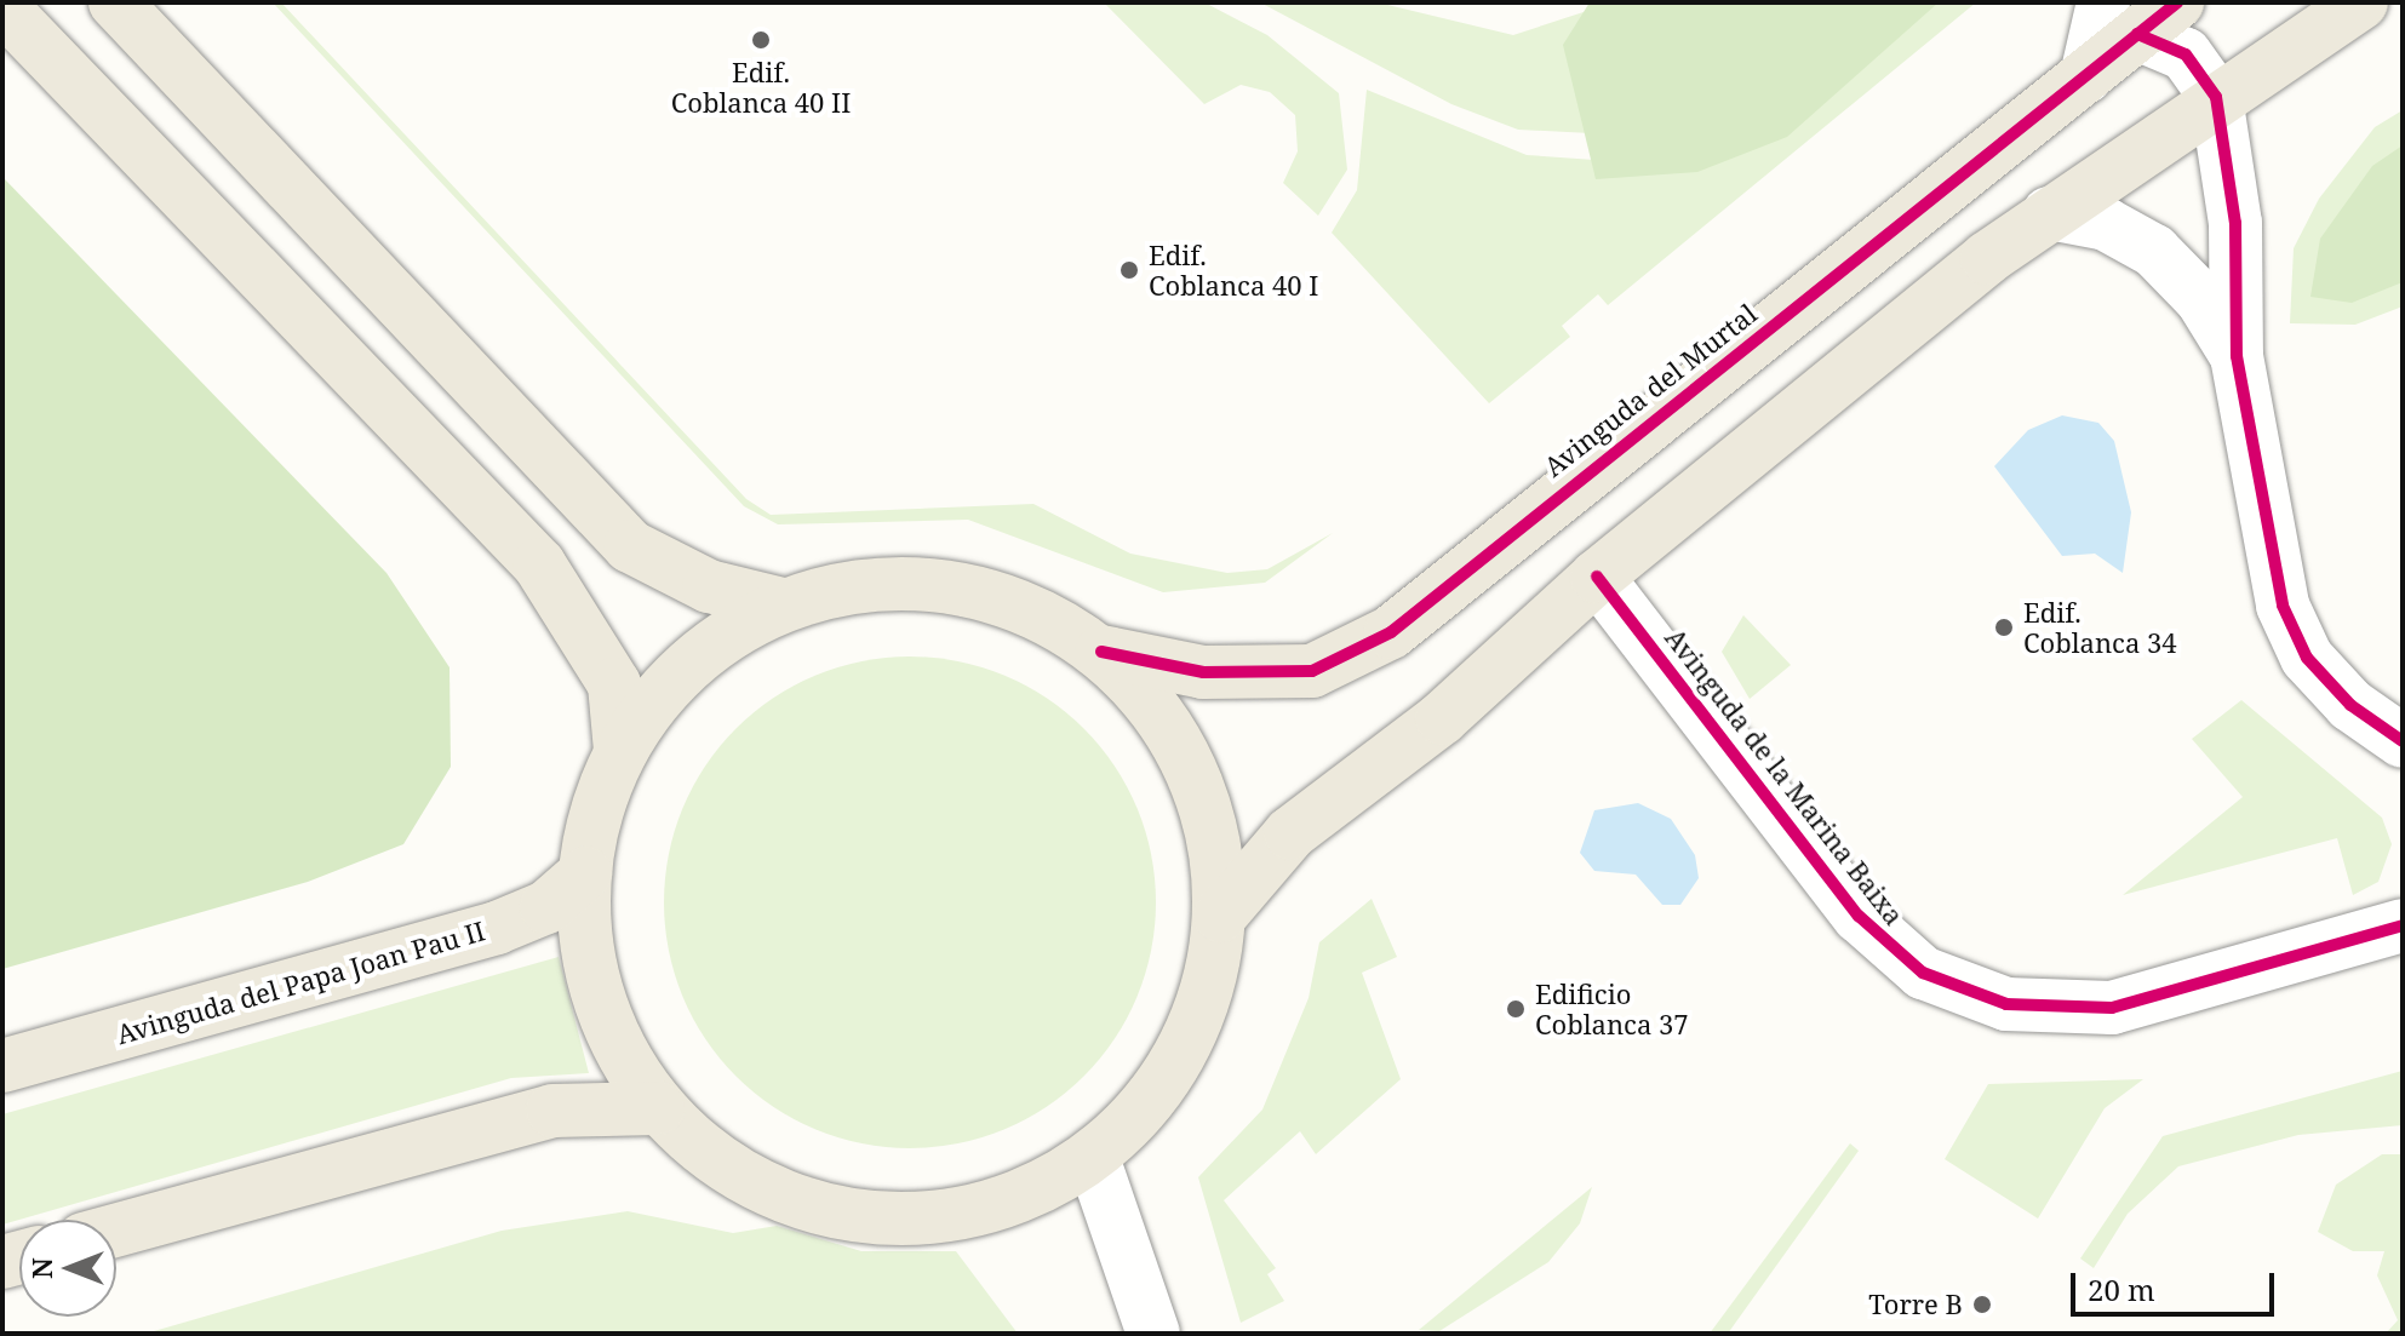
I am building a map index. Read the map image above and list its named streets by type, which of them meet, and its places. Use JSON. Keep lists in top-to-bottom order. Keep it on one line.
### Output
{"streets":{"main road":["Avinguda del Murtal","Avinguda del Papa Joan Pau II"],"street":["Avinguda de la Marina Baixa"]},"places":["Edif. Coblanca 40 II","Edif. Coblanca 40 I","Edif. Coblanca 34","Edificio Coblanca 37","Torre B"],"scale_bar":"20 m","north":"left"}
